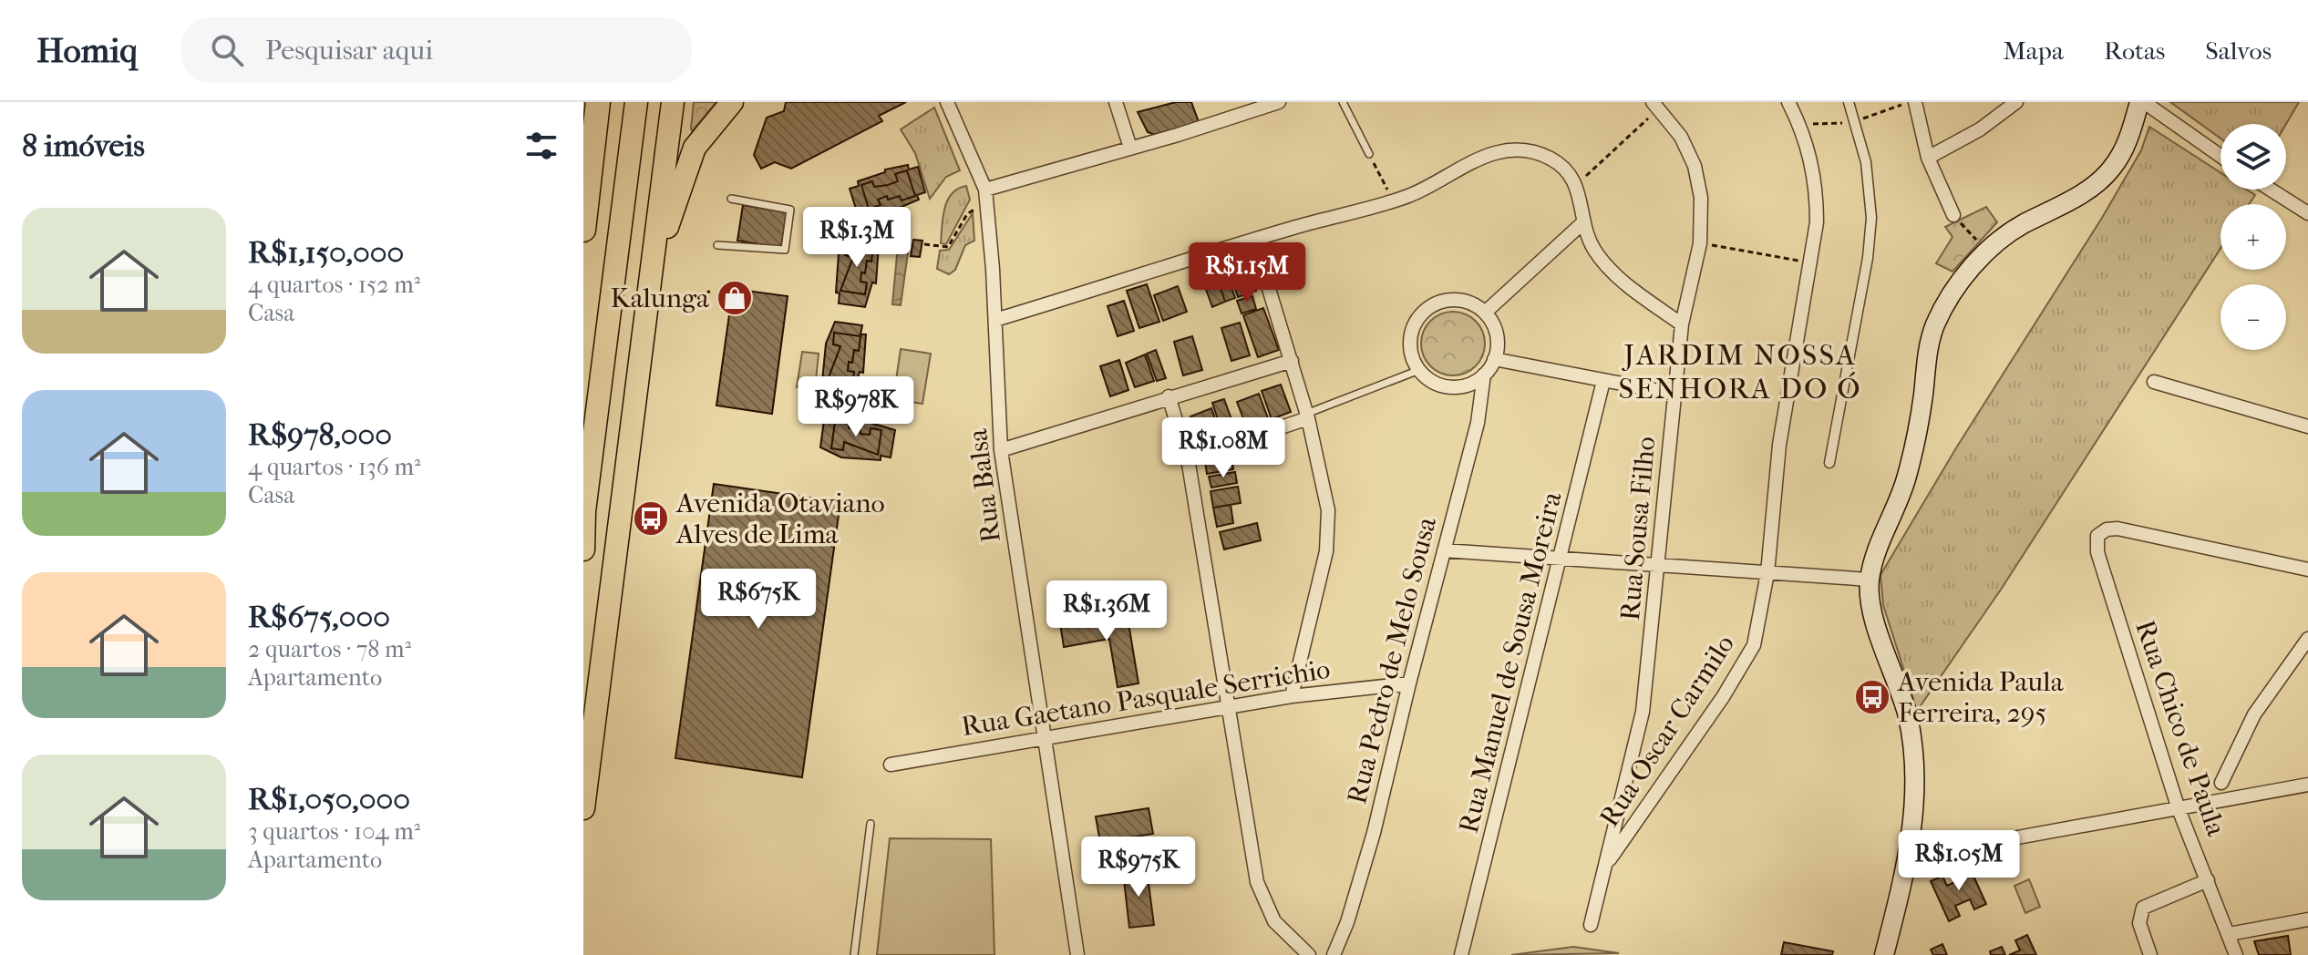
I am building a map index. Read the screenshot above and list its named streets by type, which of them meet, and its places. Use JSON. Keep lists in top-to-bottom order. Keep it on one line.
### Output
{"streets":{"street":["Rua Balsa","Rua Sousa Filho","Rua Pedro de Melo Sousa","Rua Manuel de Sousa Moreira","Rua Gaetano Pasquale Serrichio","Rua Chico de Paula","Rua Oscar Carmilo"]},"crossings":[["Rua Balsa","Rua Gaetano Pasquale Serrichio"],["Rua Sousa Filho","Rua Oscar Carmilo"],["Rua Pedro de Melo Sousa","Rua Gaetano Pasquale Serrichio"]],"districts":["JARDIM NOSSA SENHORA DO Ó"],"places":{"shop":["Kalunga"],"bus stop":["Avenida Otaviano Alves de Lima","Avenida Paula Ferreira, 295"]},"page":{"header":"Homiq","search":"Pesquisar aqui","nav":["Mapa","Rotas","Salvos"],"heading":"8 imóveis","map_buttons":["+","−"],"list":[{"name":"R$1,150,000","note":"4 quartos · 152 m² · Casa"},{"name":"R$978,000","note":"4 quartos · 136 m² · Casa"},{"name":"R$675,000","note":"2 quartos · 78 m² · Apartamento"},{"name":"R$1,050,000","note":"3 quartos · 104 m² · Apartamento"}],"price":["R$1.3M","R$1.15M","R$978K","R$1.08M","R$675K","R$1.36M","R$1.05M","R$975K"]}}
